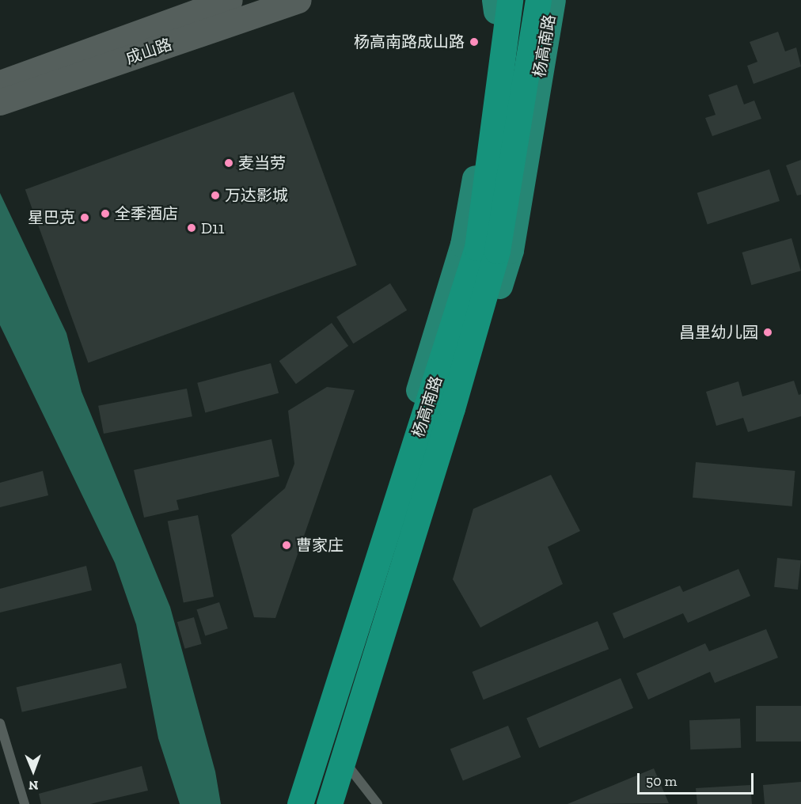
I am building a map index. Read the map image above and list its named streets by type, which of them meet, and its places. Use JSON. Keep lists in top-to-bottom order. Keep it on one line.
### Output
{"streets":{"highway":["杨高南路"],"main road":["成山路"]},"places":["杨高南路成山路","麦当劳","万达影城","全季酒店","星巴克","D11","昌里幼儿园","曹家庄"],"scale_bar":"50 m","north":"bottom"}
